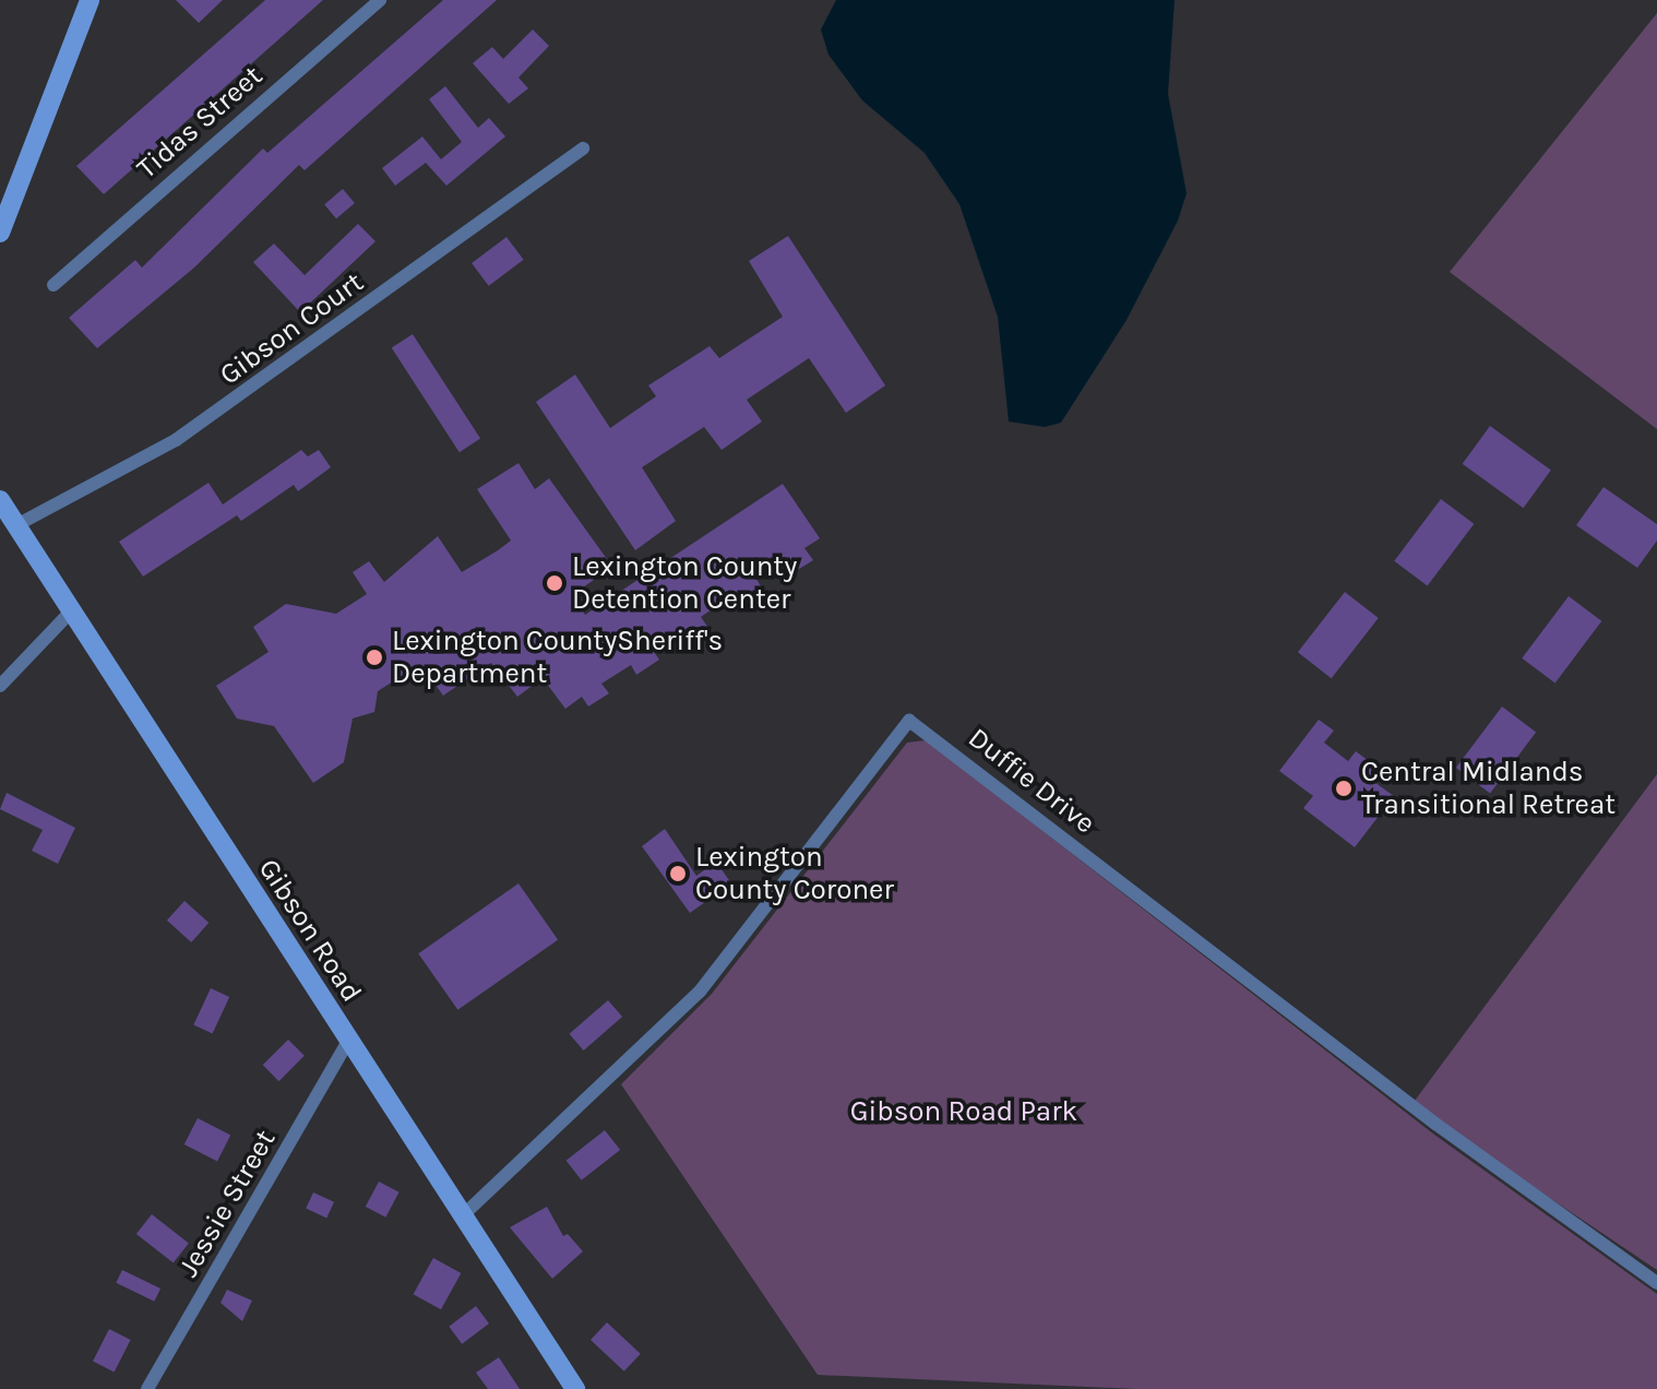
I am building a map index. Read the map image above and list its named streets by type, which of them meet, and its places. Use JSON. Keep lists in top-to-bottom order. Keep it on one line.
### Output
{"streets":{"street":["Tidas Street","Gibson Court","Duffie Drive","Gibson Road","Jessie Street"]},"crossings":[["Gibson Court","Gibson Road"],["Duffie Drive","Gibson Road"],["Gibson Road","Jessie Street"]],"parks":["Gibson Road Park"],"places":["Lexington County Detention Center","Lexington CountySheriff's Department","Central Midlands Transitional Retreat","Lexington County Coroner"]}
